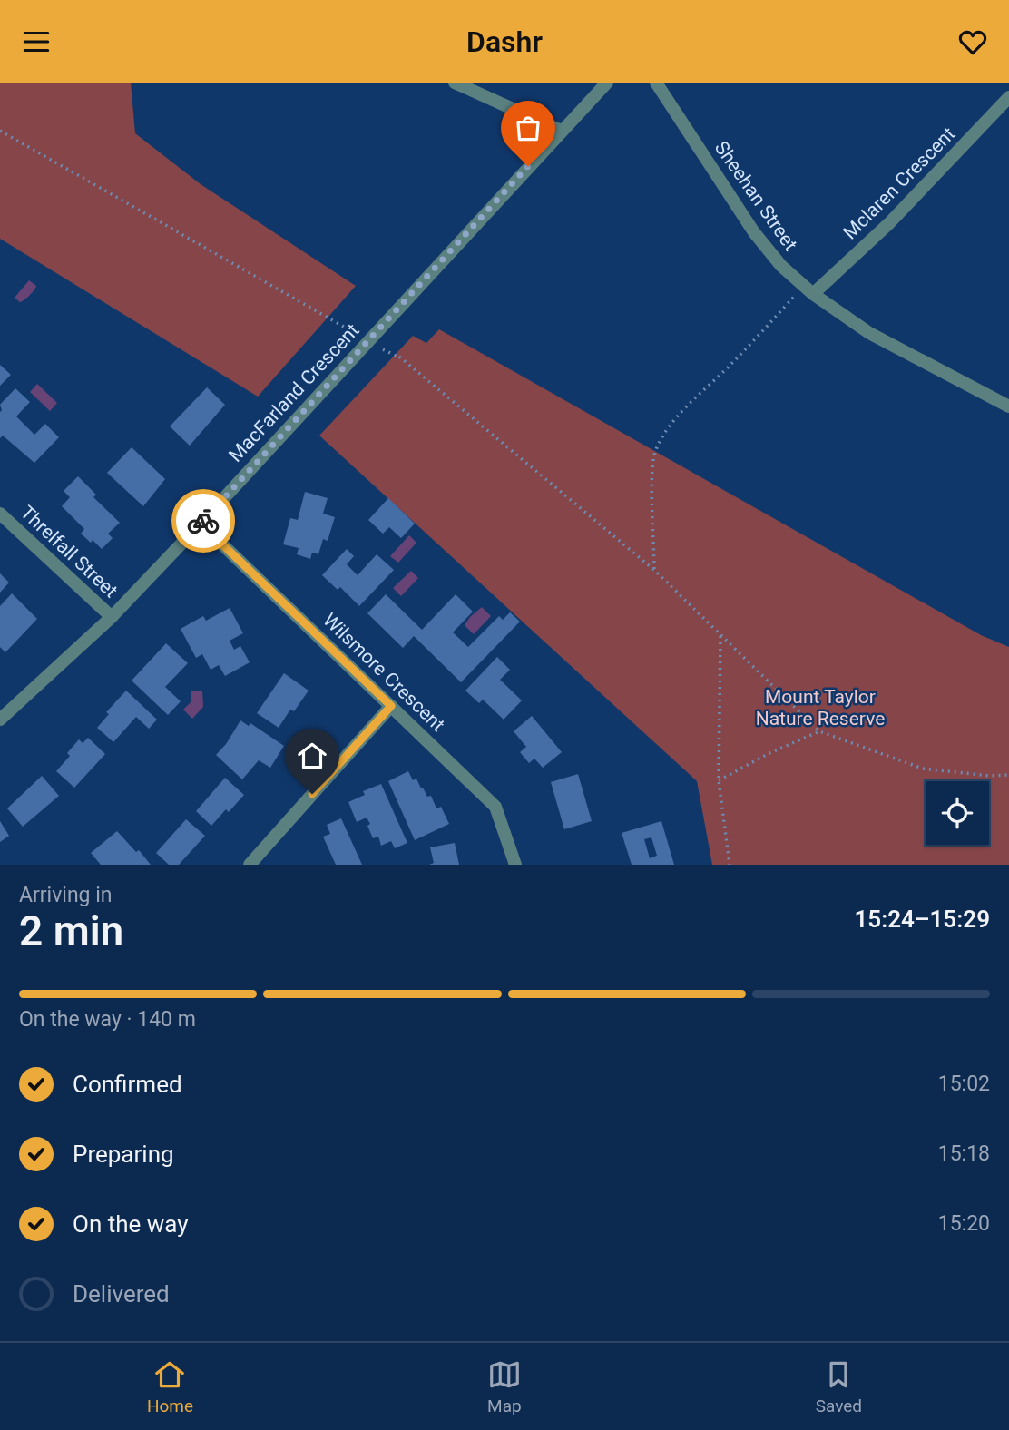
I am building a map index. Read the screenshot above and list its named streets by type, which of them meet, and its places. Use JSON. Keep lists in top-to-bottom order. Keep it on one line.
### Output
{"streets":{"street":["Mclaren Crescent","Sheehan Street","MacFarland Crescent","Threlfall Street","Wilsmore Crescent"]},"crossings":[["Mclaren Crescent","Sheehan Street"],["MacFarland Crescent","Threlfall Street"],["MacFarland Crescent","Wilsmore Crescent"]],"parks":["Mount Taylor Nature Reserve"],"page":{"header":"Dashr","heading":["2 min","Arriving in","15:24–15:29"],"bar":"On the way · 140 m","list":[["Confirmed","15:02"],["Preparing","15:18"],["On the way","15:20"],"Delivered"],"tabs":["Home","Map","Saved"]}}
